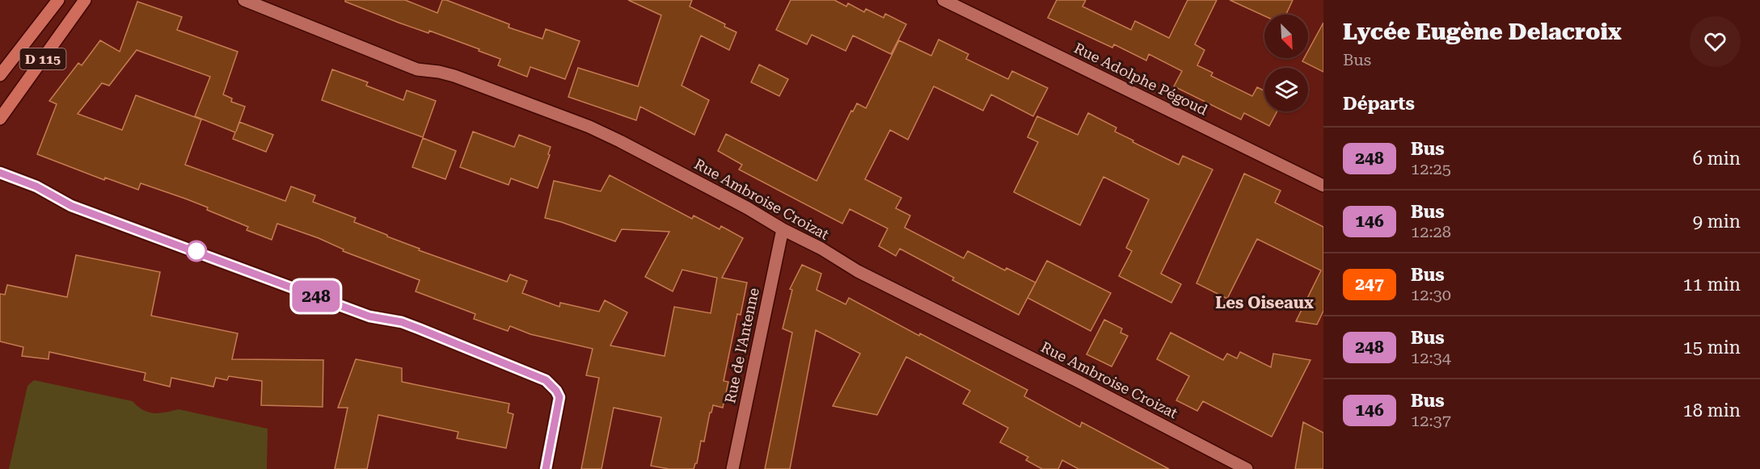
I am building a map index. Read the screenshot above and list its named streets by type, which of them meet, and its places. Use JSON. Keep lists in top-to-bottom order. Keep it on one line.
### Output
{"streets":{"main road":["D 115"],"street":["Rue Adolphe Pégoud","Rue Ambroise Croizat","Rue de l'Antenne"]},"crossings":[["Rue Ambroise Croizat","Rue de l'Antenne"]],"districts":["Les Oiseaux"],"lines":["bus line 248"],"north":"bottom right","page":{"on_map":"248","heading":[["Lycée Eugène Delacroix","Bus"],"Départs"],"list":[{"mark":"248","name":"Bus","note":"12:25","value":"6 min"},{"mark":"146","name":"Bus","note":"12:28","value":"9 min"},{"mark":"247","name":"Bus","note":"12:30","value":"11 min"},{"mark":"248","name":"Bus","note":"12:34","value":"15 min"},{"mark":"146","name":"Bus","note":"12:37","value":"18 min"}]}}
